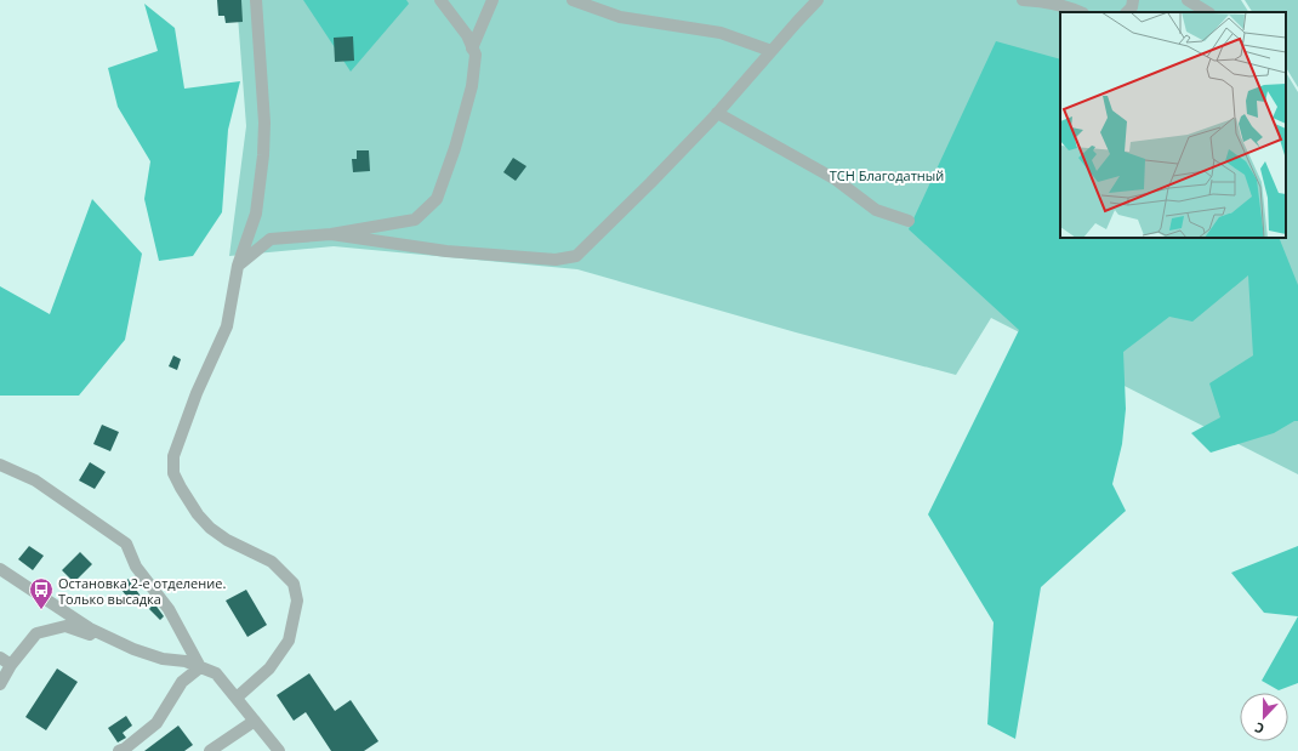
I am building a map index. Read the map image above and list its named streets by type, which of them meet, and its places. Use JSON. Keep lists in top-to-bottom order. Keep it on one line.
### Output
{"parks":["ТСН Благодатный"],"places":{"bus stop":["Остановка 2-е отделение. Только высадка"]},"north":"bottom"}
